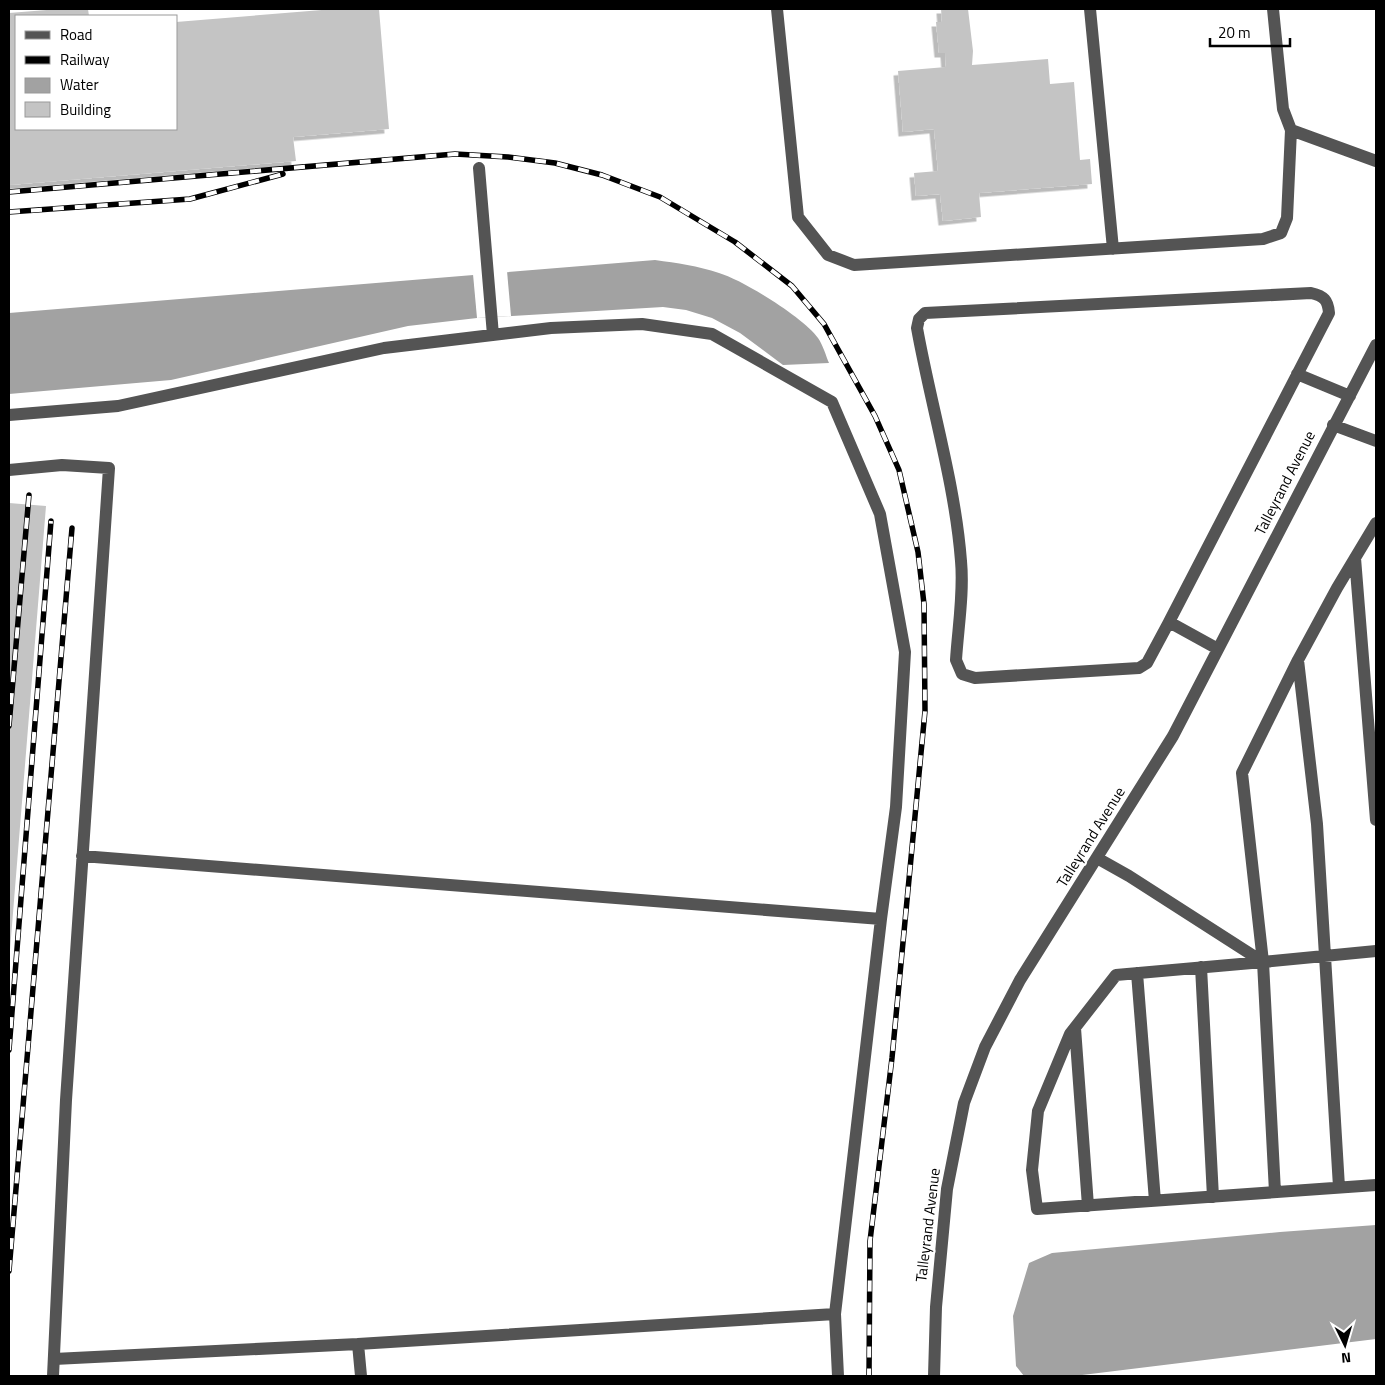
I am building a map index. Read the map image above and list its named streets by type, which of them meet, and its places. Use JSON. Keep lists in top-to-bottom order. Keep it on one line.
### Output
{"streets":{"street":["Talleyrand Avenue"]},"legend":["Road","Railway","Water","Building"],"scale_bar":"20 m","north":"bottom"}
